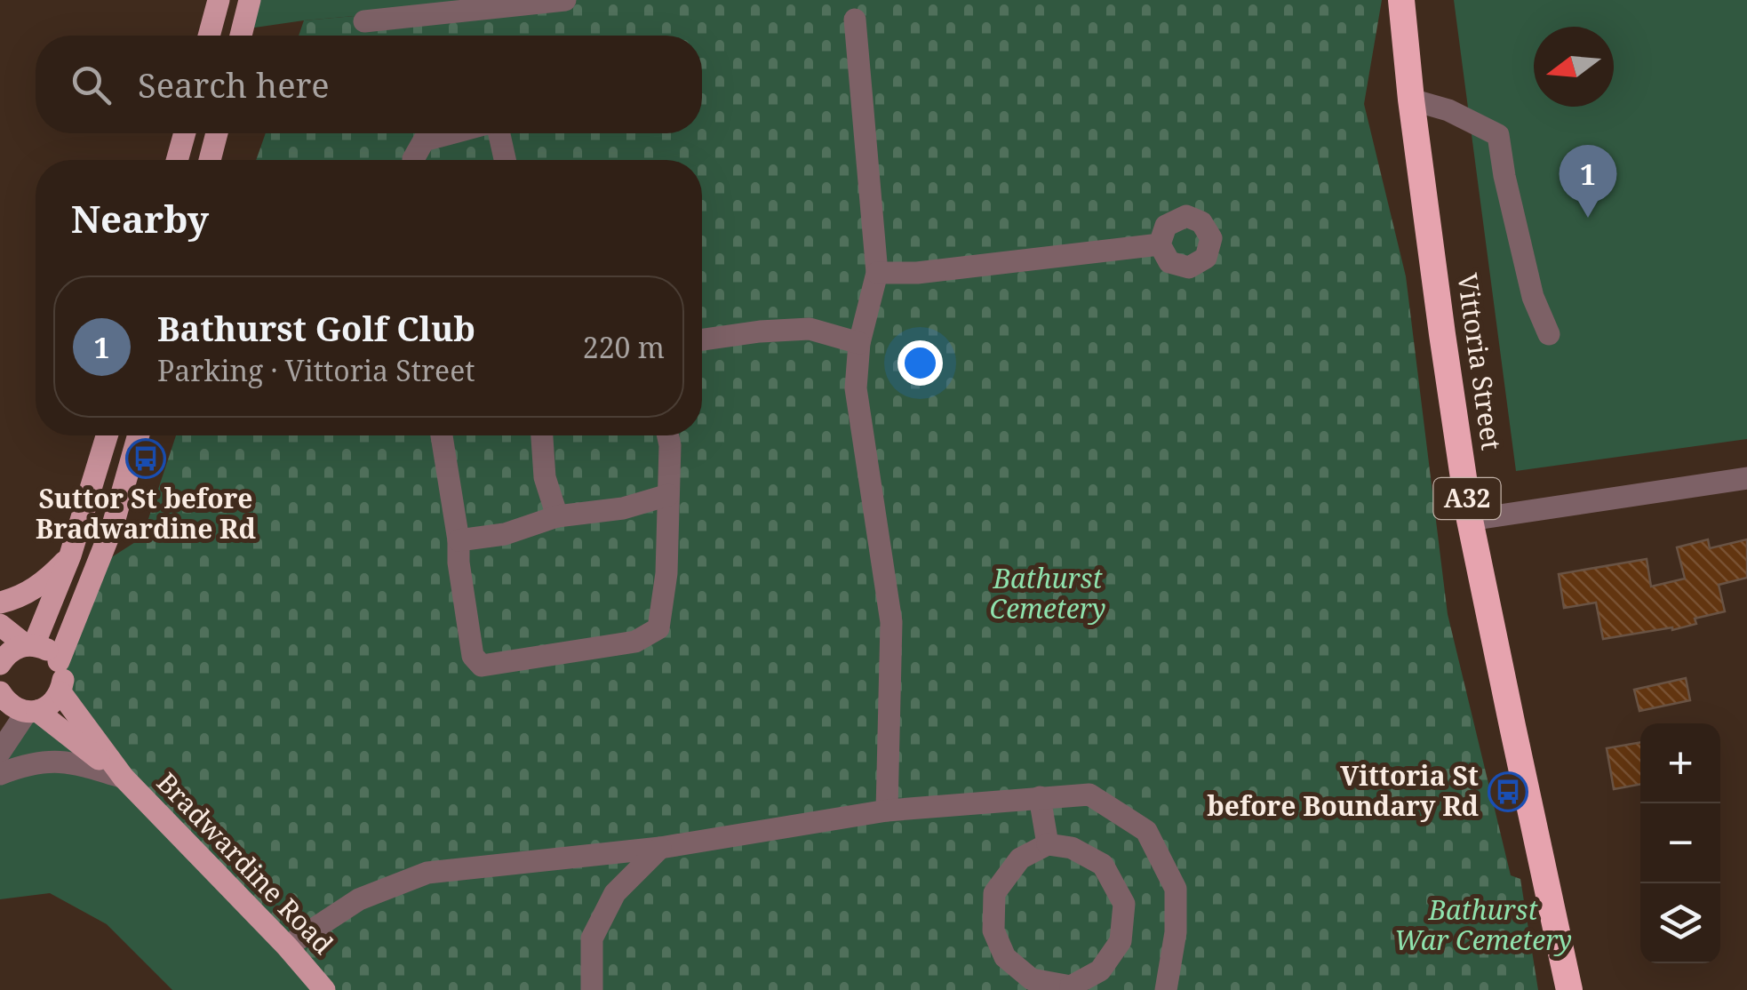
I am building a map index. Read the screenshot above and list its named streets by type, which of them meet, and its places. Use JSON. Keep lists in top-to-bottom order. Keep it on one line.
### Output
{"streets":{"highway":["Vittoria Street","A32"],"main road":["Bradwardine Road"]},"parks":["Bathurst Cemetery","Bathurst War Cemetery"],"places":{"bus stop":["Suttor St before Bradwardine Rd","Vittoria St before Boundary Rd"]},"north":"left","page":{"search":"Search here","pins":"1","heading":"Nearby","list":[{"mark":"1","name":"Bathurst Golf Club","note":"Parking · Vittoria Street","value":"220 m"}],"map_buttons":["+","−"]}}
